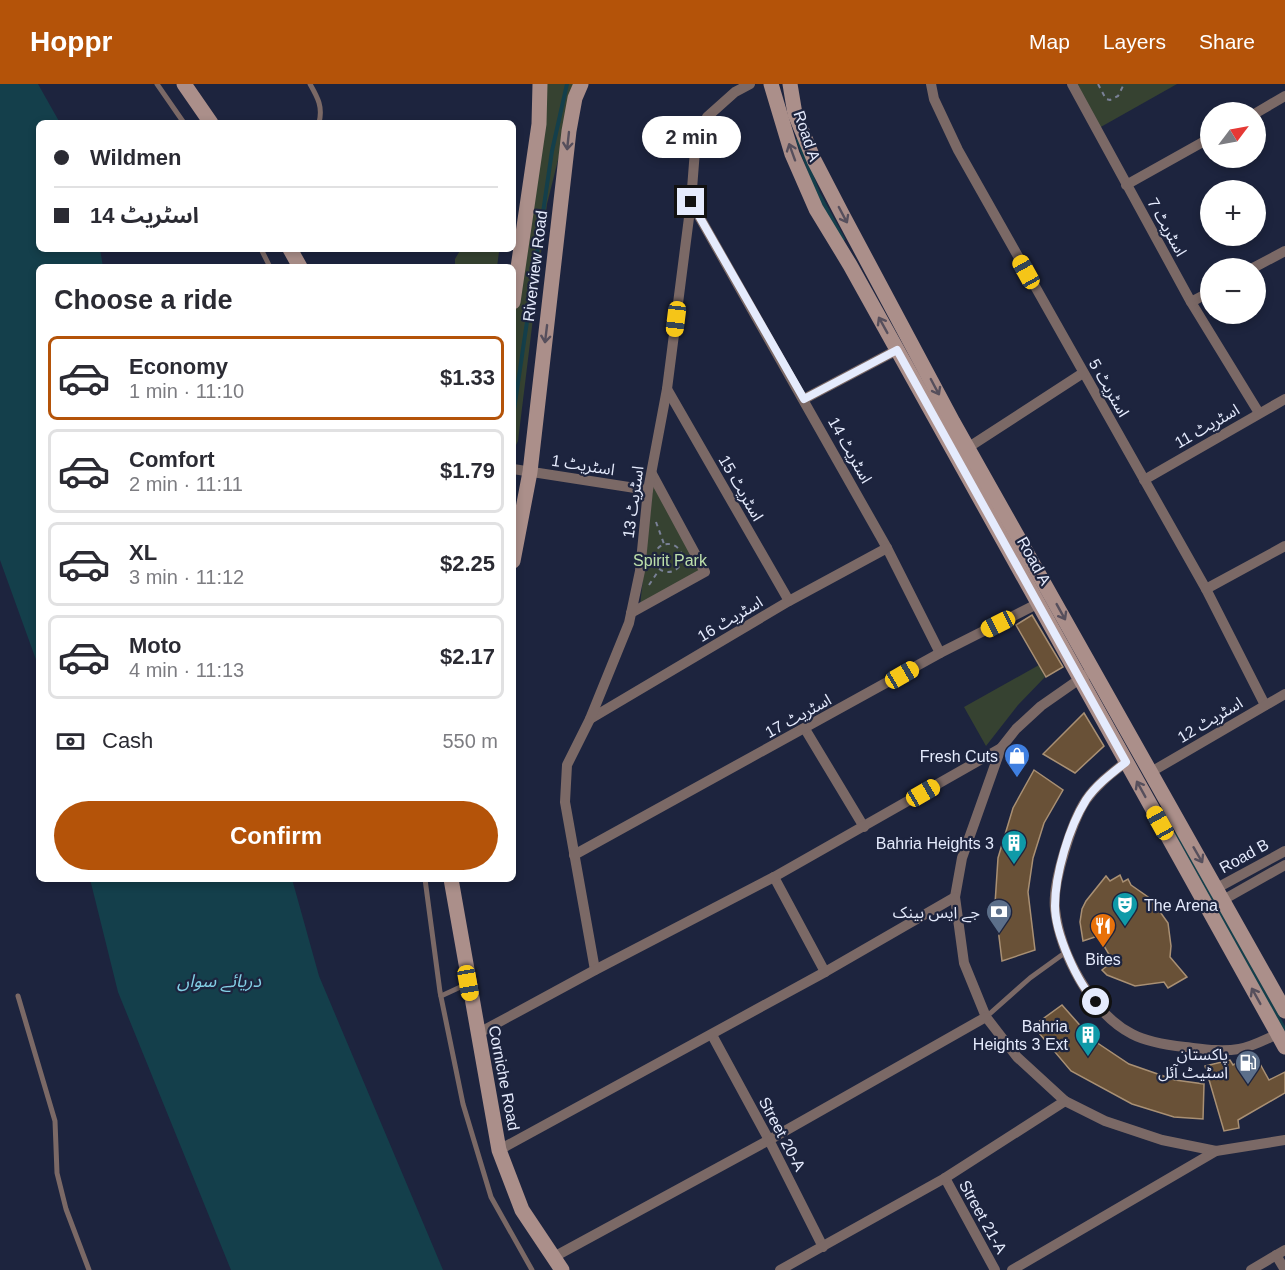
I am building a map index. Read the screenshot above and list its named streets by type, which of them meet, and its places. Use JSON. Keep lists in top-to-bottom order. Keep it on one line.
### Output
{"streets":{"street":["Road A","اسٹریٹ 7","Riverview Road","اسٹریٹ 5","اسٹریٹ 11","اسٹریٹ 14","اسٹریٹ 1","اسٹریٹ 15","اسٹریٹ 13","اسٹریٹ 16","اسٹریٹ 17","اسٹریٹ 12","Road B","Corniche Road","Street 20-A","Street 21-A"]},"crossings":[["Road A","اسٹریٹ 17"],["Road A","اسٹریٹ 12"],["Road A","Road B"],["اسٹریٹ 7","اسٹریٹ 11"],["Riverview Road","اسٹریٹ 1"],["اسٹریٹ 5","اسٹریٹ 11"],["اسٹریٹ 5","اسٹریٹ 12"],["اسٹریٹ 14","اسٹریٹ 13"],["اسٹریٹ 14","اسٹریٹ 16"],["اسٹریٹ 14","اسٹریٹ 17"],["اسٹریٹ 1","اسٹریٹ 13"],["اسٹریٹ 15","اسٹریٹ 13"],["اسٹریٹ 15","اسٹریٹ 16"],["اسٹریٹ 13","اسٹریٹ 16"],["اسٹریٹ 13","اسٹریٹ 17"]],"water":["دریائے سواں"],"parks":["Spirit Park"],"places":{"shop":["Fresh Cuts"],"building":["Bahria Heights 3","Bahria Heights 3 Ext"],"theatre":["The Arena"],"bank":["جے ایس بینک"],"restaurant":["Bites"],"fuel station":["پاکستان اسٹیٹ آئل"]},"north":"top right","page":{"header":"Hoppr","nav":["Map","Layers","Share"],"map_buttons":["+","−"],"bubble":"2 min","banner":["Wildmen","اسٹریٹ 14"],"heading":"Choose a ride","list":[{"name":"Economy","note":"1 min · 11:10","value":"$1.33"},{"name":"Comfort","note":"2 min · 11:11","value":"$1.79"},{"name":"XL","note":"3 min · 11:12","value":"$2.25"},{"name":"Moto","note":"4 min · 11:13","value":"$2.17"}],"pay":["Cash","550 m"],"buttons":"Confirm"}}
